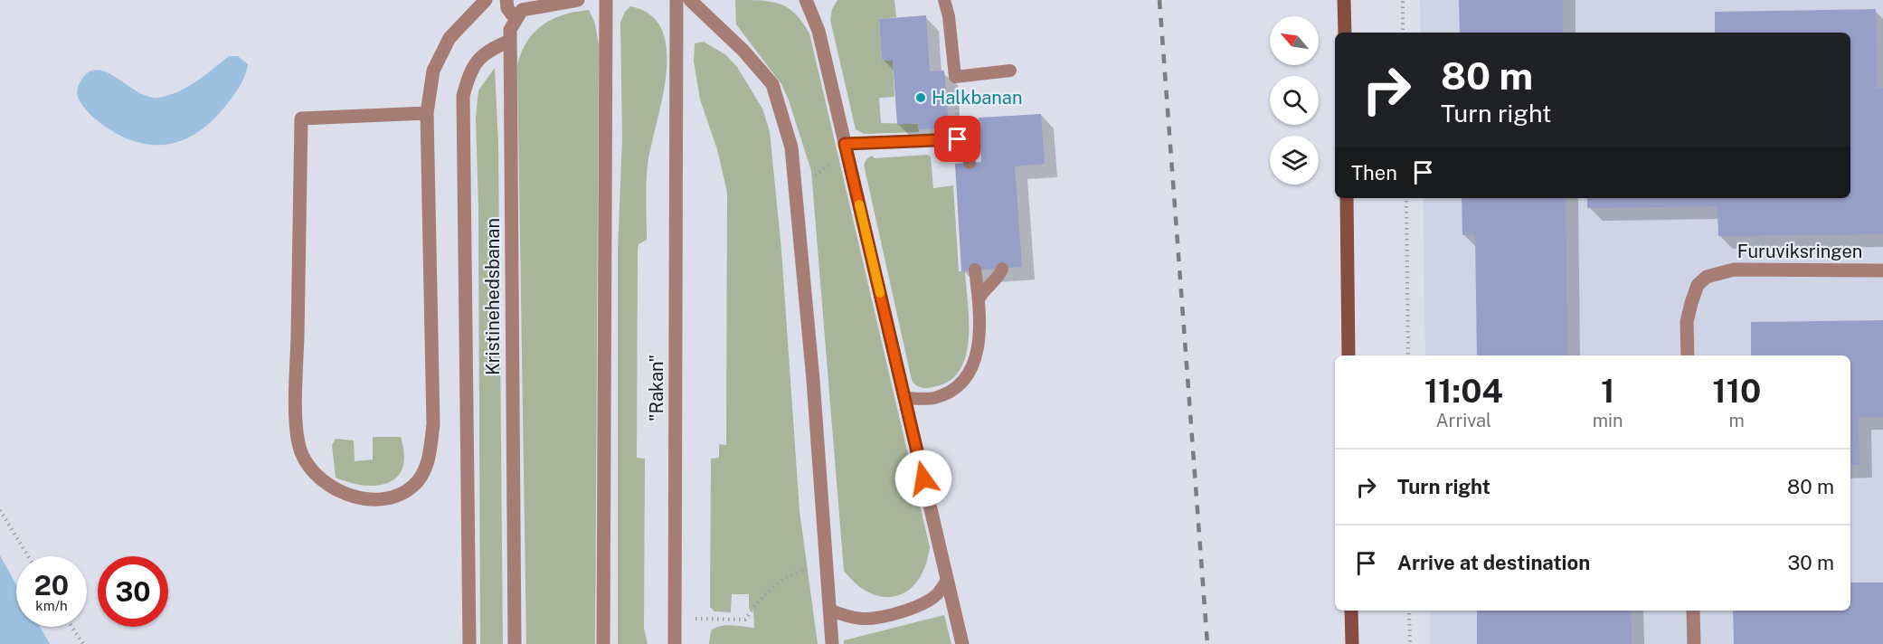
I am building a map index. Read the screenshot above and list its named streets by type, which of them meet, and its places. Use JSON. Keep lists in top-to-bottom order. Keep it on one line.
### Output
{"streets":{"street":["Furuviksringen","Kristinehedsbanan","\"Rakan\""]},"places":["Halkbanan"],"north":"top left","page":{"turn":["80 m","Turn right"],"then":"Then","eta":["11:04","Arrival","1","min","110","m"],"list":[{"name":"Turn right","value":"80 m"},{"name":"Arrive at destination","value":"30 m"}],"speed":"20 km/h","limit":"30"}}
